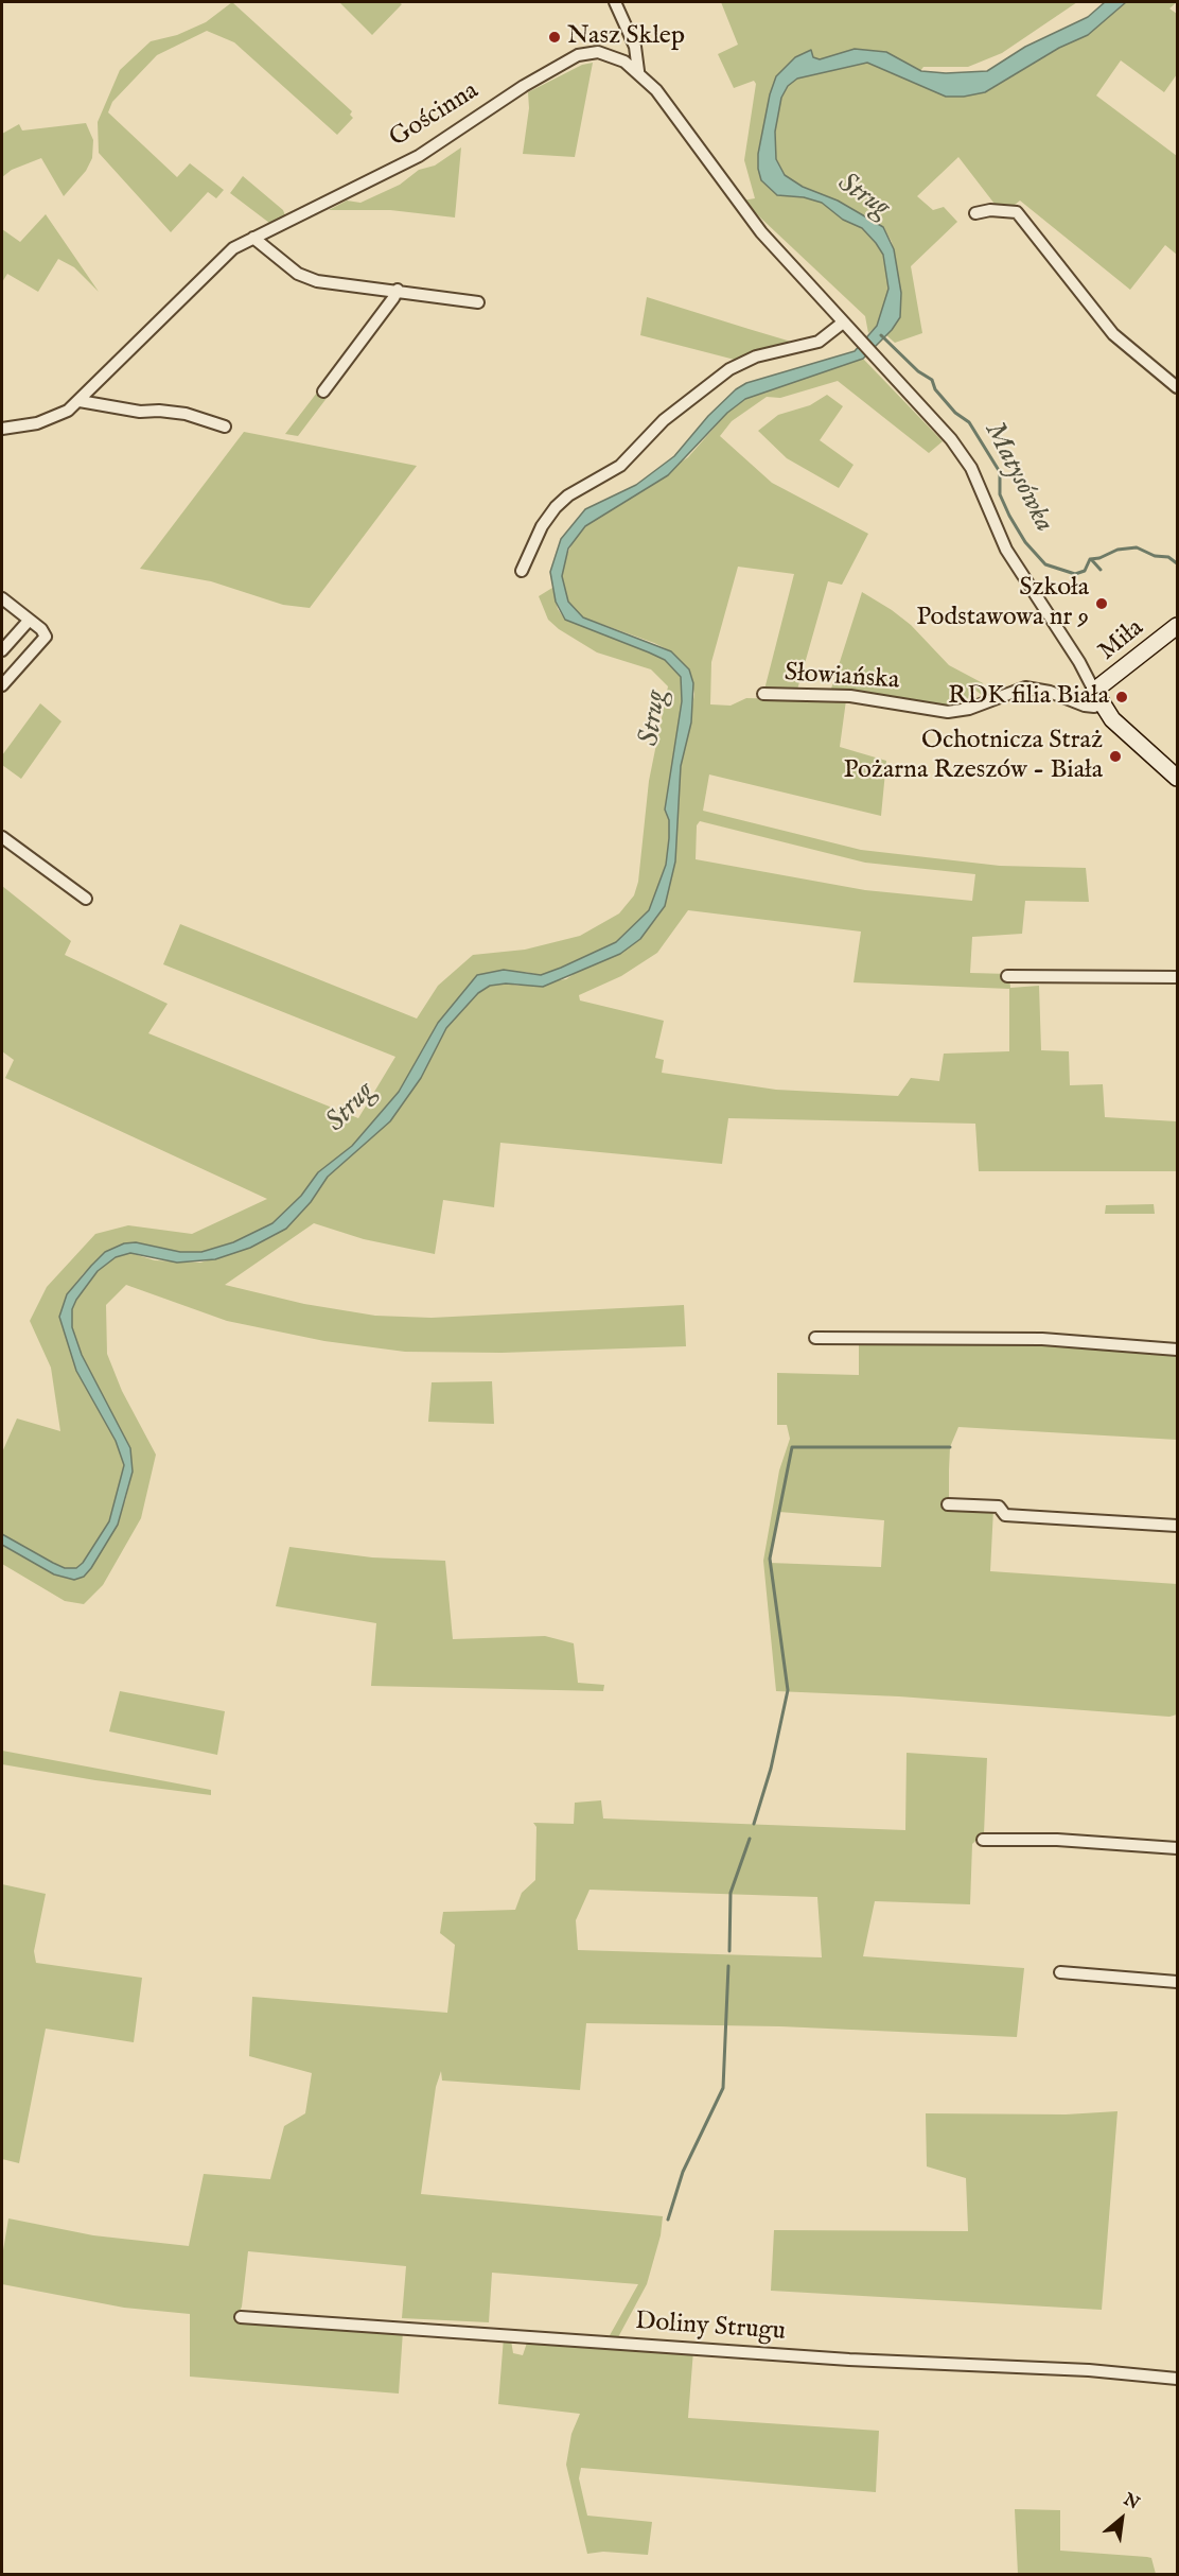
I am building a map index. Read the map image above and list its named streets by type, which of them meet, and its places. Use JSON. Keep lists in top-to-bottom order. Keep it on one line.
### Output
{"streets":{"street":["Gościnna","Miła","Słowiańska","Doliny Strugu"]},"crossings":[["Gościnna","Miła"],["Gościnna","Słowiańska"],["Miła","Słowiańska"]],"water":["Strug","Matysówka"],"places":["Nasz Sklep","Szkoła Podstawowa nr 9","RDK filia Biała","Ochotnicza Straż Pożarna Rzeszów - Biała"],"north":"top right"}
